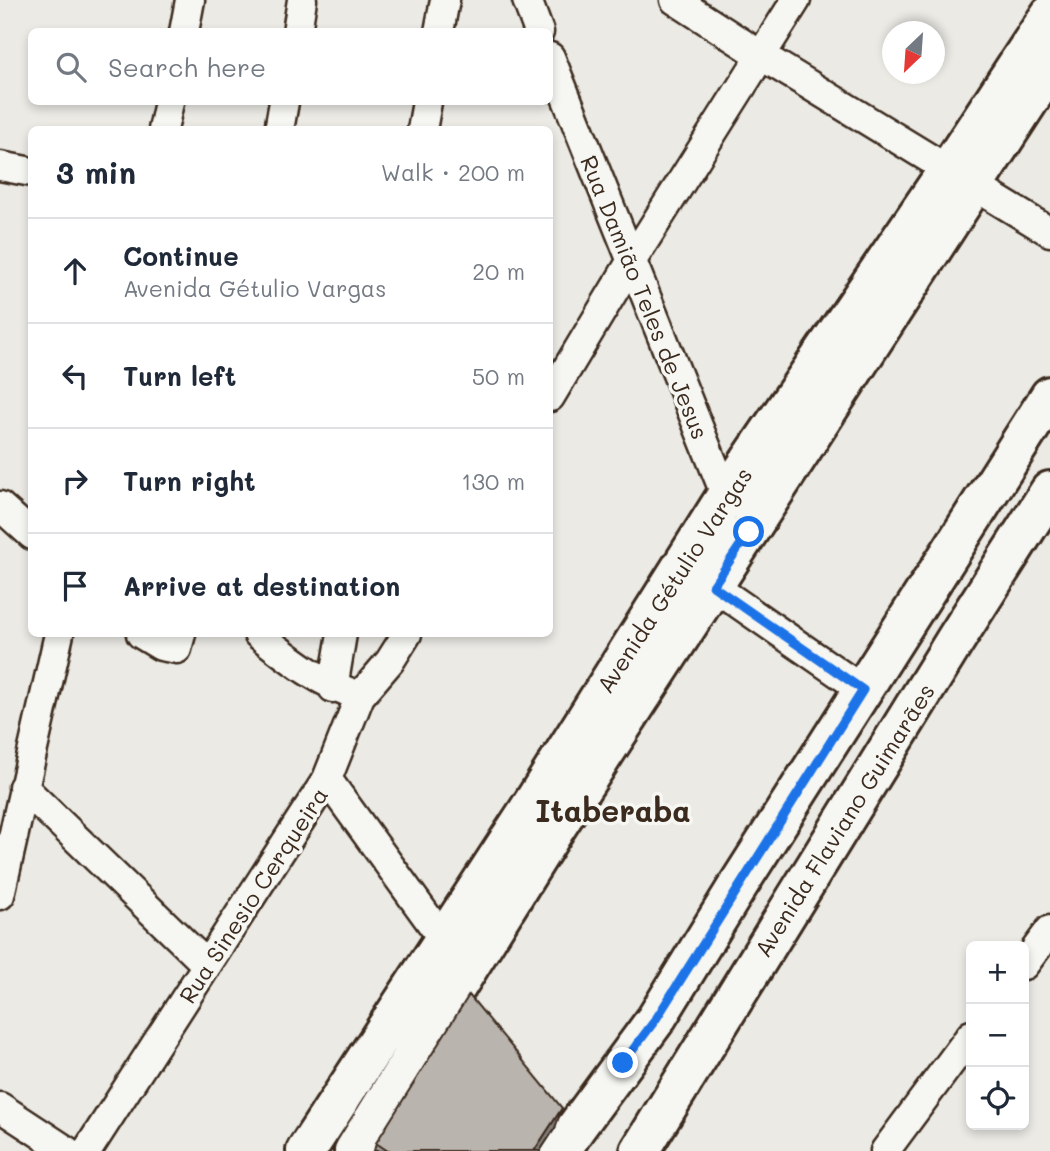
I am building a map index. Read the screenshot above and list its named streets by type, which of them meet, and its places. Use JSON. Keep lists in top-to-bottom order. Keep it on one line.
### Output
{"streets":{"street":["Rua Damião Teles de Jesus","Avenida Gétulio Vargas","Avenida Flaviano Guimarães","Rua Sinesio Cerqueira"]},"crossings":[["Rua Damião Teles de Jesus","Avenida Gétulio Vargas"]],"districts":["Itaberaba"],"north":"bottom left","page":{"search":"Search here","heading":["3 min","Walk · 200 m"],"list":[["Continue","Avenida Gétulio Vargas","20 m"],["Turn left","50 m"],["Turn right","130 m"],"Arrive at destination"],"map_buttons":["+","−"]}}
